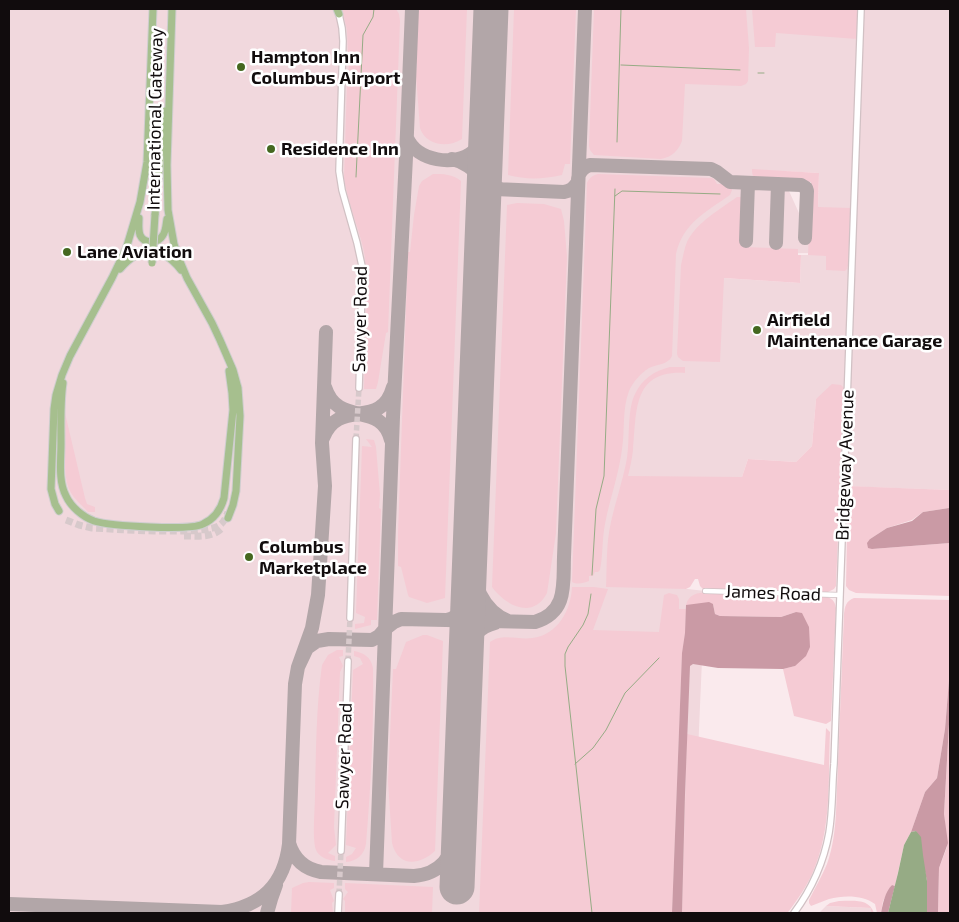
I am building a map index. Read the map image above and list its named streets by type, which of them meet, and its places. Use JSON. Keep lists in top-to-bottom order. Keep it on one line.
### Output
{"streets":{"main road":["International Gateway"],"street":["Sawyer Road","Bridgeway Avenue","James Road"]},"crossings":[["Bridgeway Avenue","James Road"]],"places":["Hampton Inn Columbus Airport","Residence Inn","Lane Aviation","Airfield Maintenance Garage","Columbus Marketplace"]}
